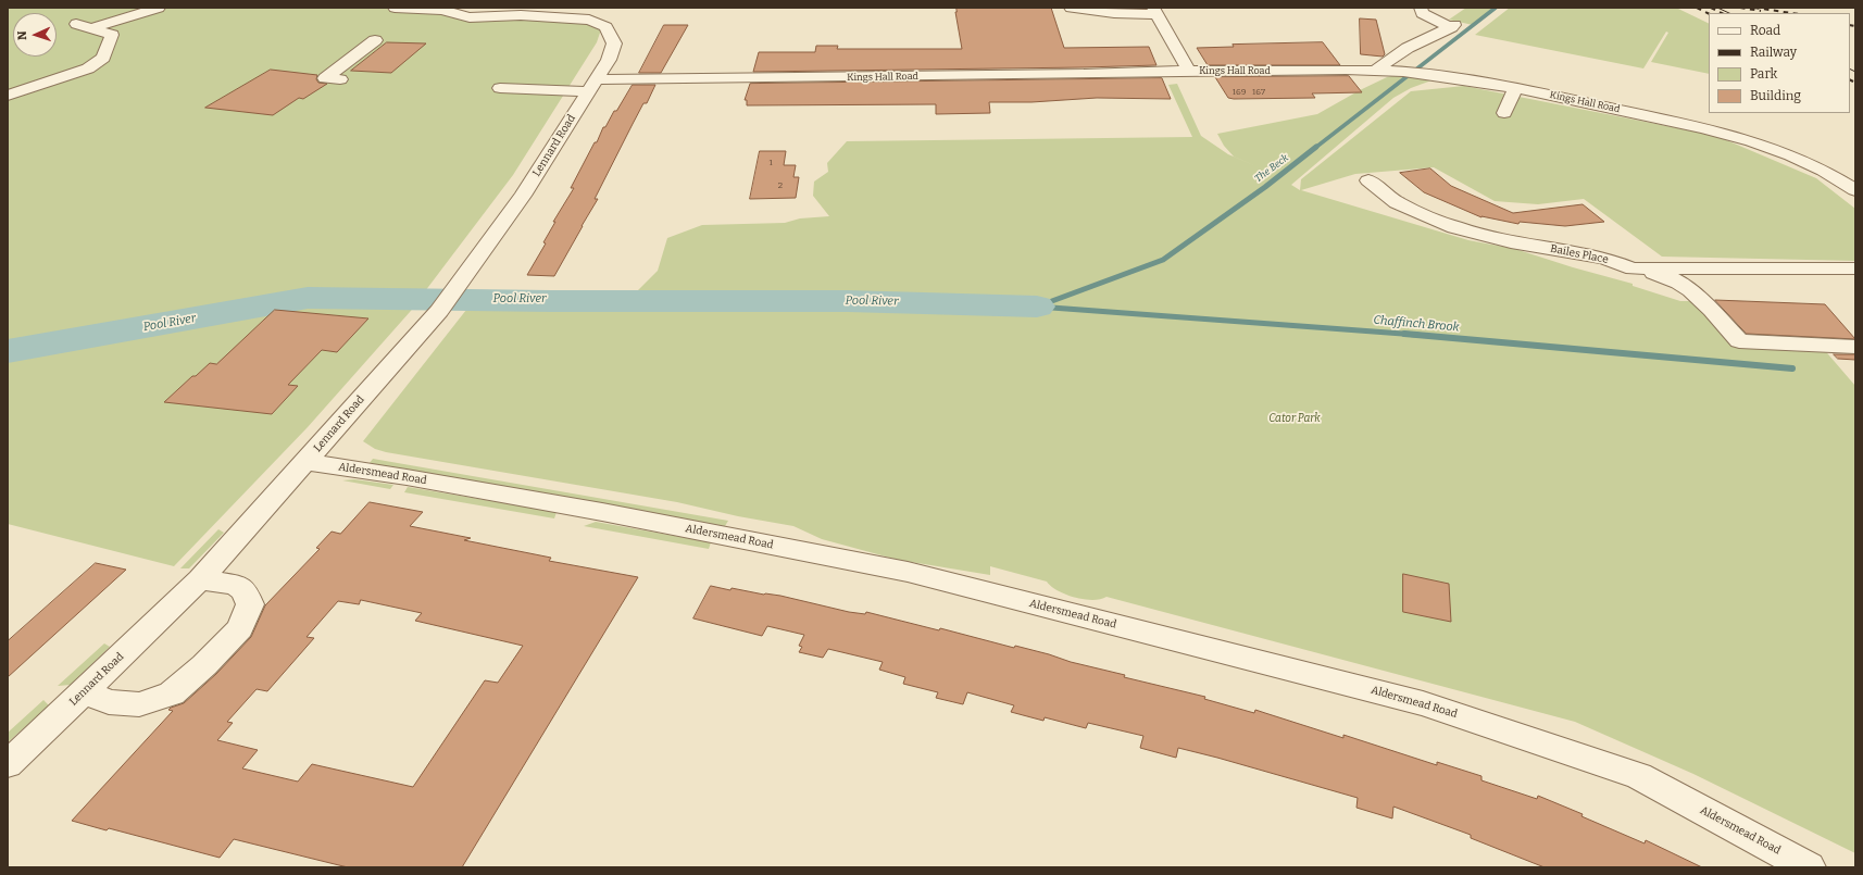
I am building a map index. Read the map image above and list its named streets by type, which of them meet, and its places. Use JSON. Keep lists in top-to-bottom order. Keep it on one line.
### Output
{"streets":{"street":["Kings Hall Road","Lennard Road","Bailes Place","Aldersmead Road"]},"crossings":[["Kings Hall Road","Lennard Road"],["Lennard Road","Aldersmead Road"]],"water":["The Beck","Pool River","Chaffinch Brook"],"parks":["Cator Park"],"house_numbers":["169","167","1","2"],"legend":["Road","Railway","Park","Building"],"north":"left"}
